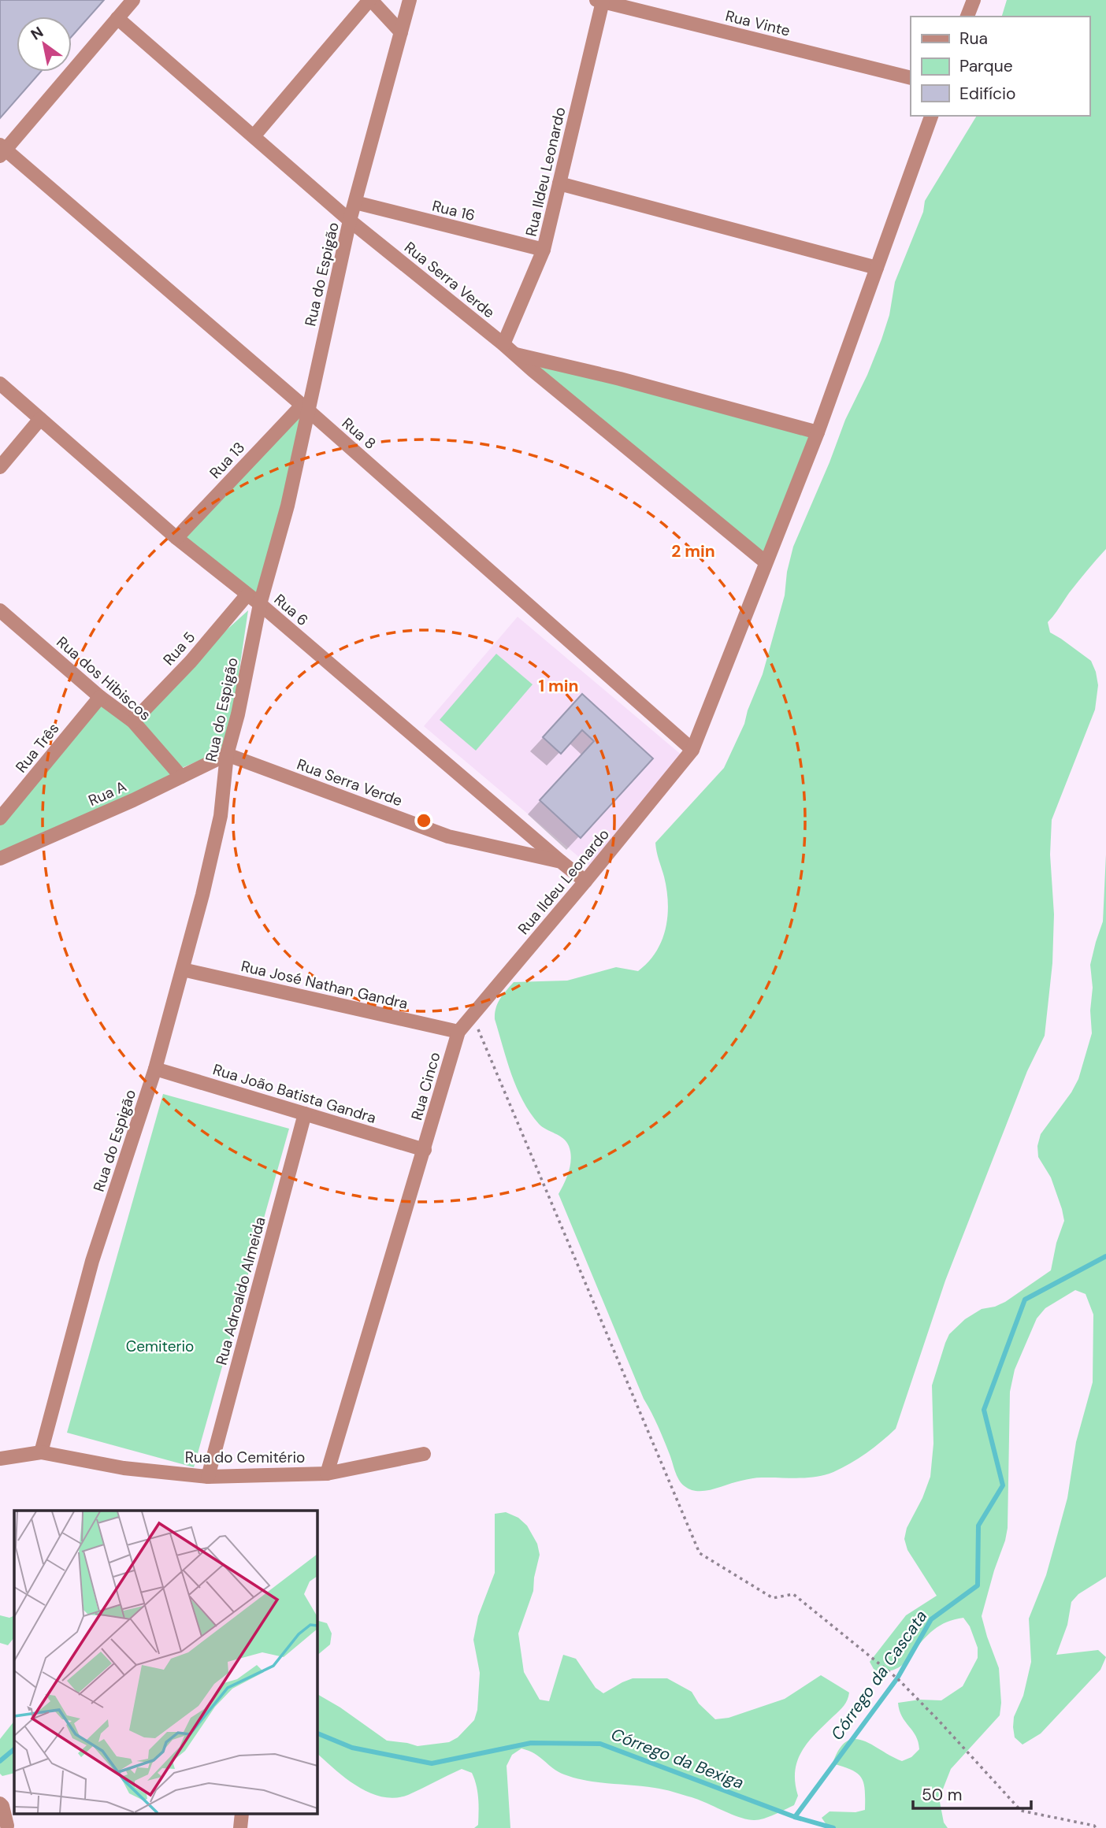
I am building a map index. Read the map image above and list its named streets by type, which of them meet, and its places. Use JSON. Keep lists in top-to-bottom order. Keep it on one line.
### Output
{"streets":{"street":["Rua Vinte","Rua Ildeu Leonardo","Rua 16","Rua do Espigão","Rua Serra Verde","Rua 8","Rua 13","Rua 6","Rua 5","Rua dos Hibiscos","Rua Três","Rua A","Rua José Nathan Gandra","Rua Cinco","Rua João Batista Gandra","Rua Adroaldo Almeida","Rua do Cemitério"]},"crossings":[["Rua Vinte","Rua Ildeu Leonardo"],["Rua Ildeu Leonardo","Rua 16"],["Rua Ildeu Leonardo","Rua Serra Verde"],["Rua Ildeu Leonardo","Rua 8"],["Rua Ildeu Leonardo","Rua José Nathan Gandra"],["Rua Ildeu Leonardo","Rua Cinco"],["Rua 16","Rua do Espigão"],["Rua do Espigão","Rua Serra Verde"],["Rua do Espigão","Rua 8"],["Rua do Espigão","Rua 13"],["Rua do Espigão","Rua 6"],["Rua do Espigão","Rua A"],["Rua do Espigão","Rua José Nathan Gandra"],["Rua do Espigão","Rua João Batista Gandra"],["Rua do Espigão","Rua do Cemitério"],["Rua Serra Verde","Rua 6"],["Rua Serra Verde","Rua A"],["Rua 8","Rua 13"],["Rua 13","Rua 6"],["Rua 6","Rua 5"],["Rua 5","Rua dos Hibiscos"],["Rua dos Hibiscos","Rua Três"],["Rua dos Hibiscos","Rua A"],["Rua José Nathan Gandra","Rua Cinco"],["Rua Cinco","Rua João Batista Gandra"],["Rua Cinco","Rua do Cemitério"],["Rua João Batista Gandra","Rua Adroaldo Almeida"],["Rua Adroaldo Almeida","Rua do Cemitério"]],"water":["Córrego da Cascata","Córrego da Bexiga"],"parks":["Cemiterio"],"legend":["Rua","Parque","Edifício"],"scale_bar":"50 m","north":"top left","rings":["2 min","1 min"]}
